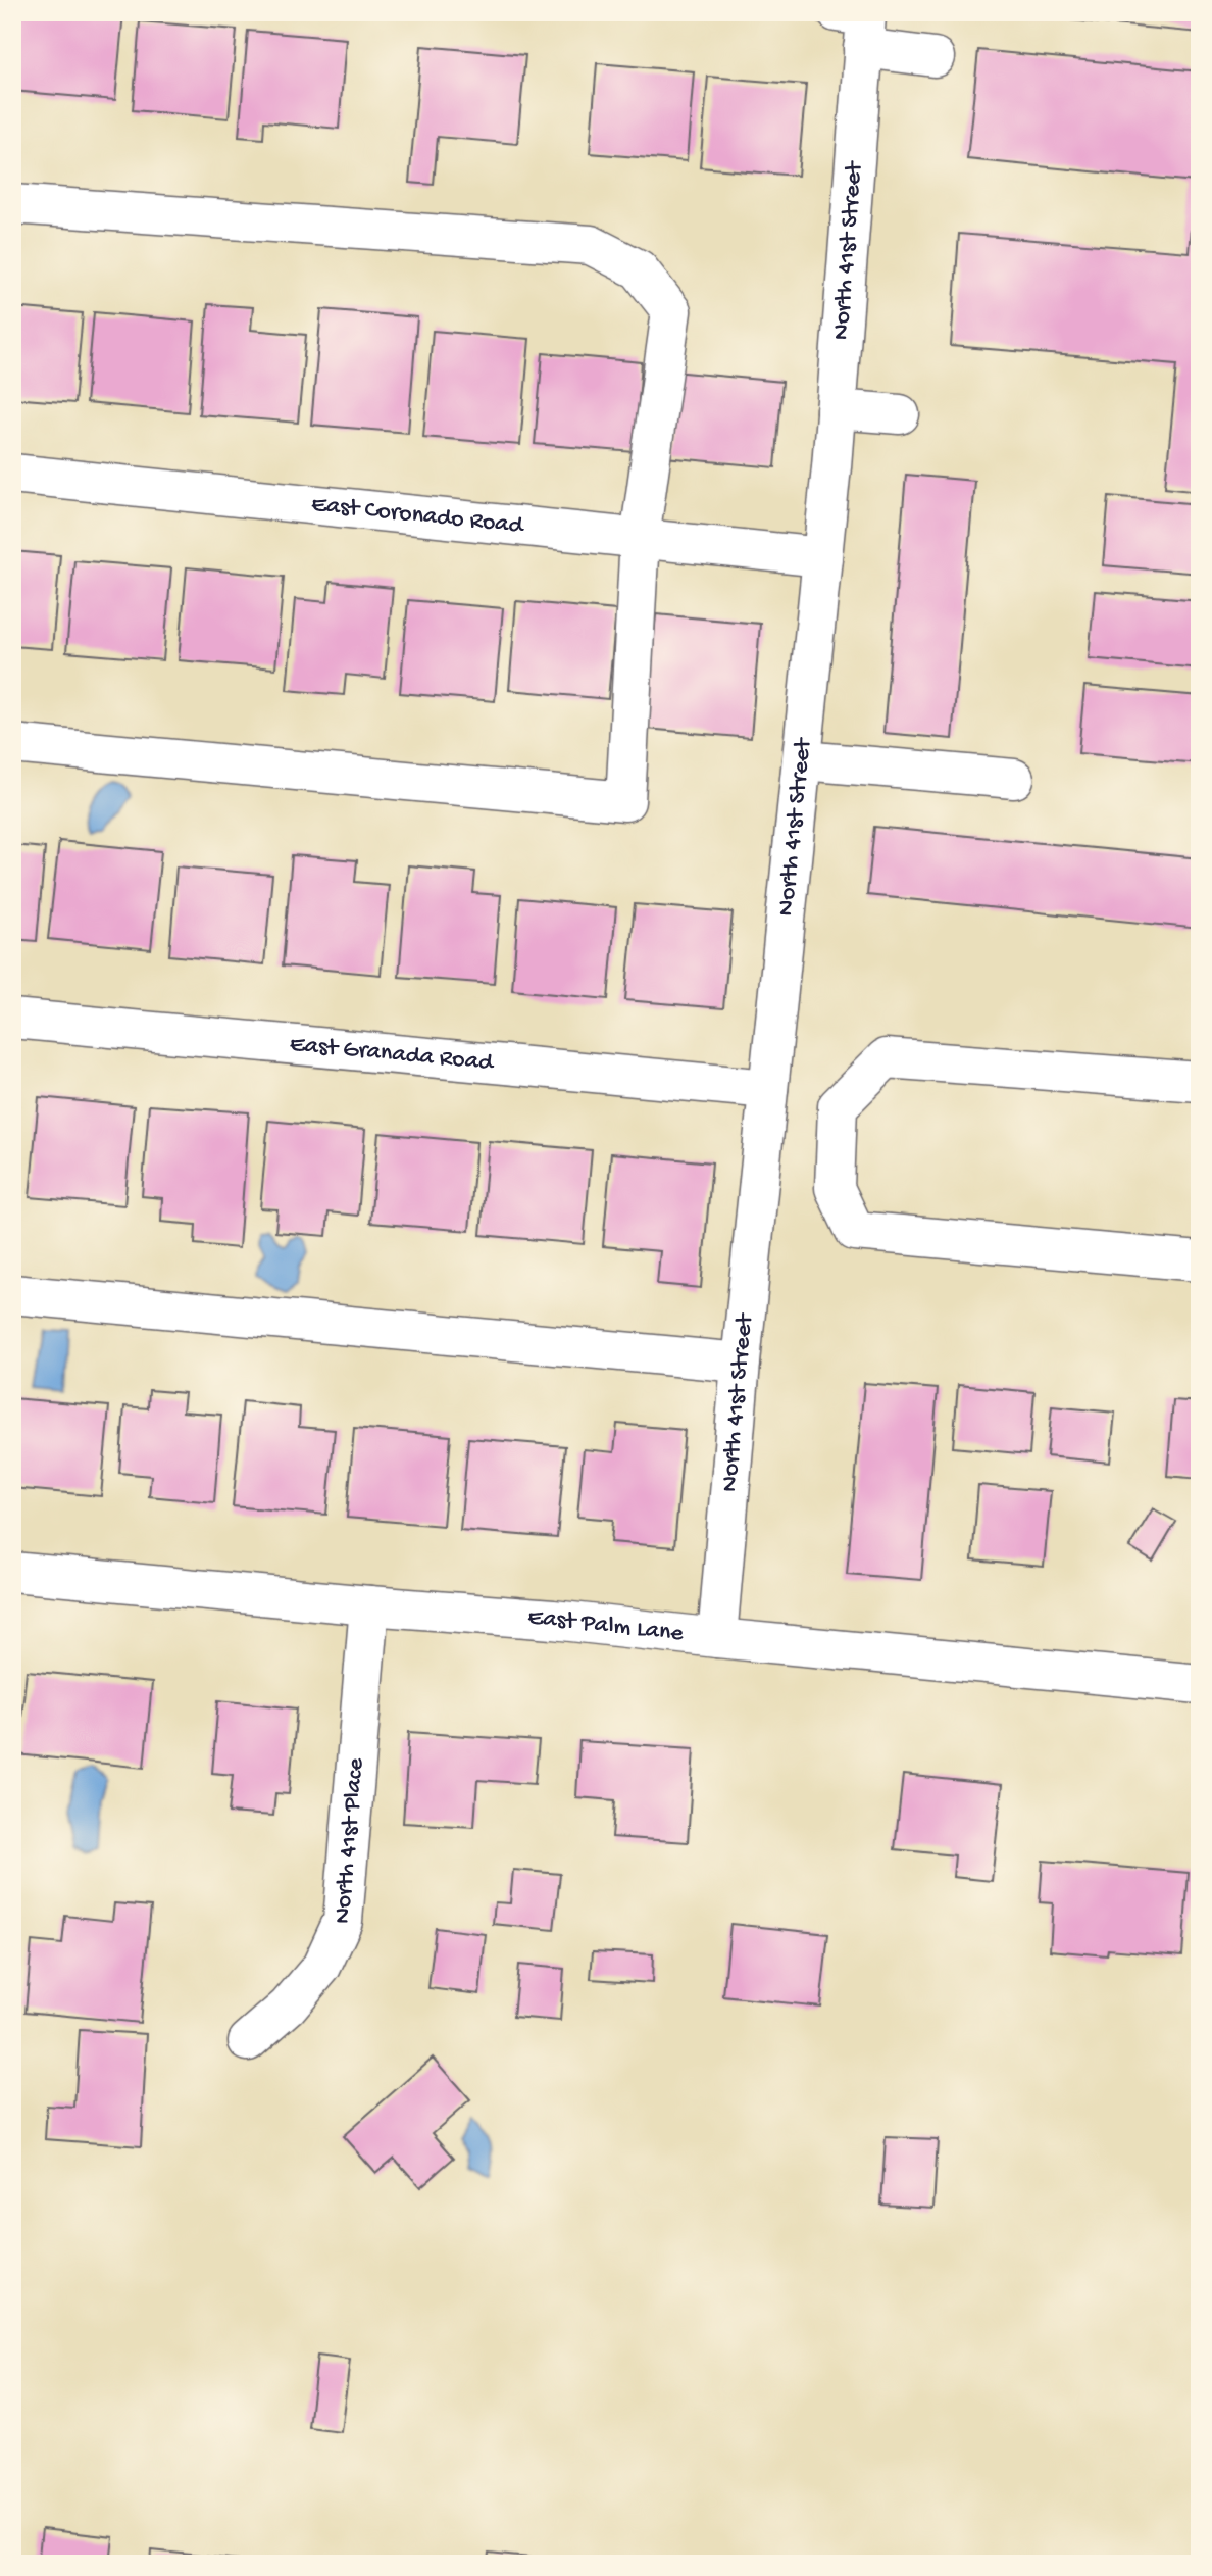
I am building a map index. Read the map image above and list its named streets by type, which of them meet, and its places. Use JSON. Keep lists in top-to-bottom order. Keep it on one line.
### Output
{"streets":{"street":["North 41st Street","East Coronado Road","East Granada Road","East Palm Lane","North 41st Place"]},"crossings":[["North 41st Street","East Coronado Road"],["North 41st Street","East Granada Road"],["North 41st Street","East Palm Lane"],["East Palm Lane","North 41st Place"]]}
